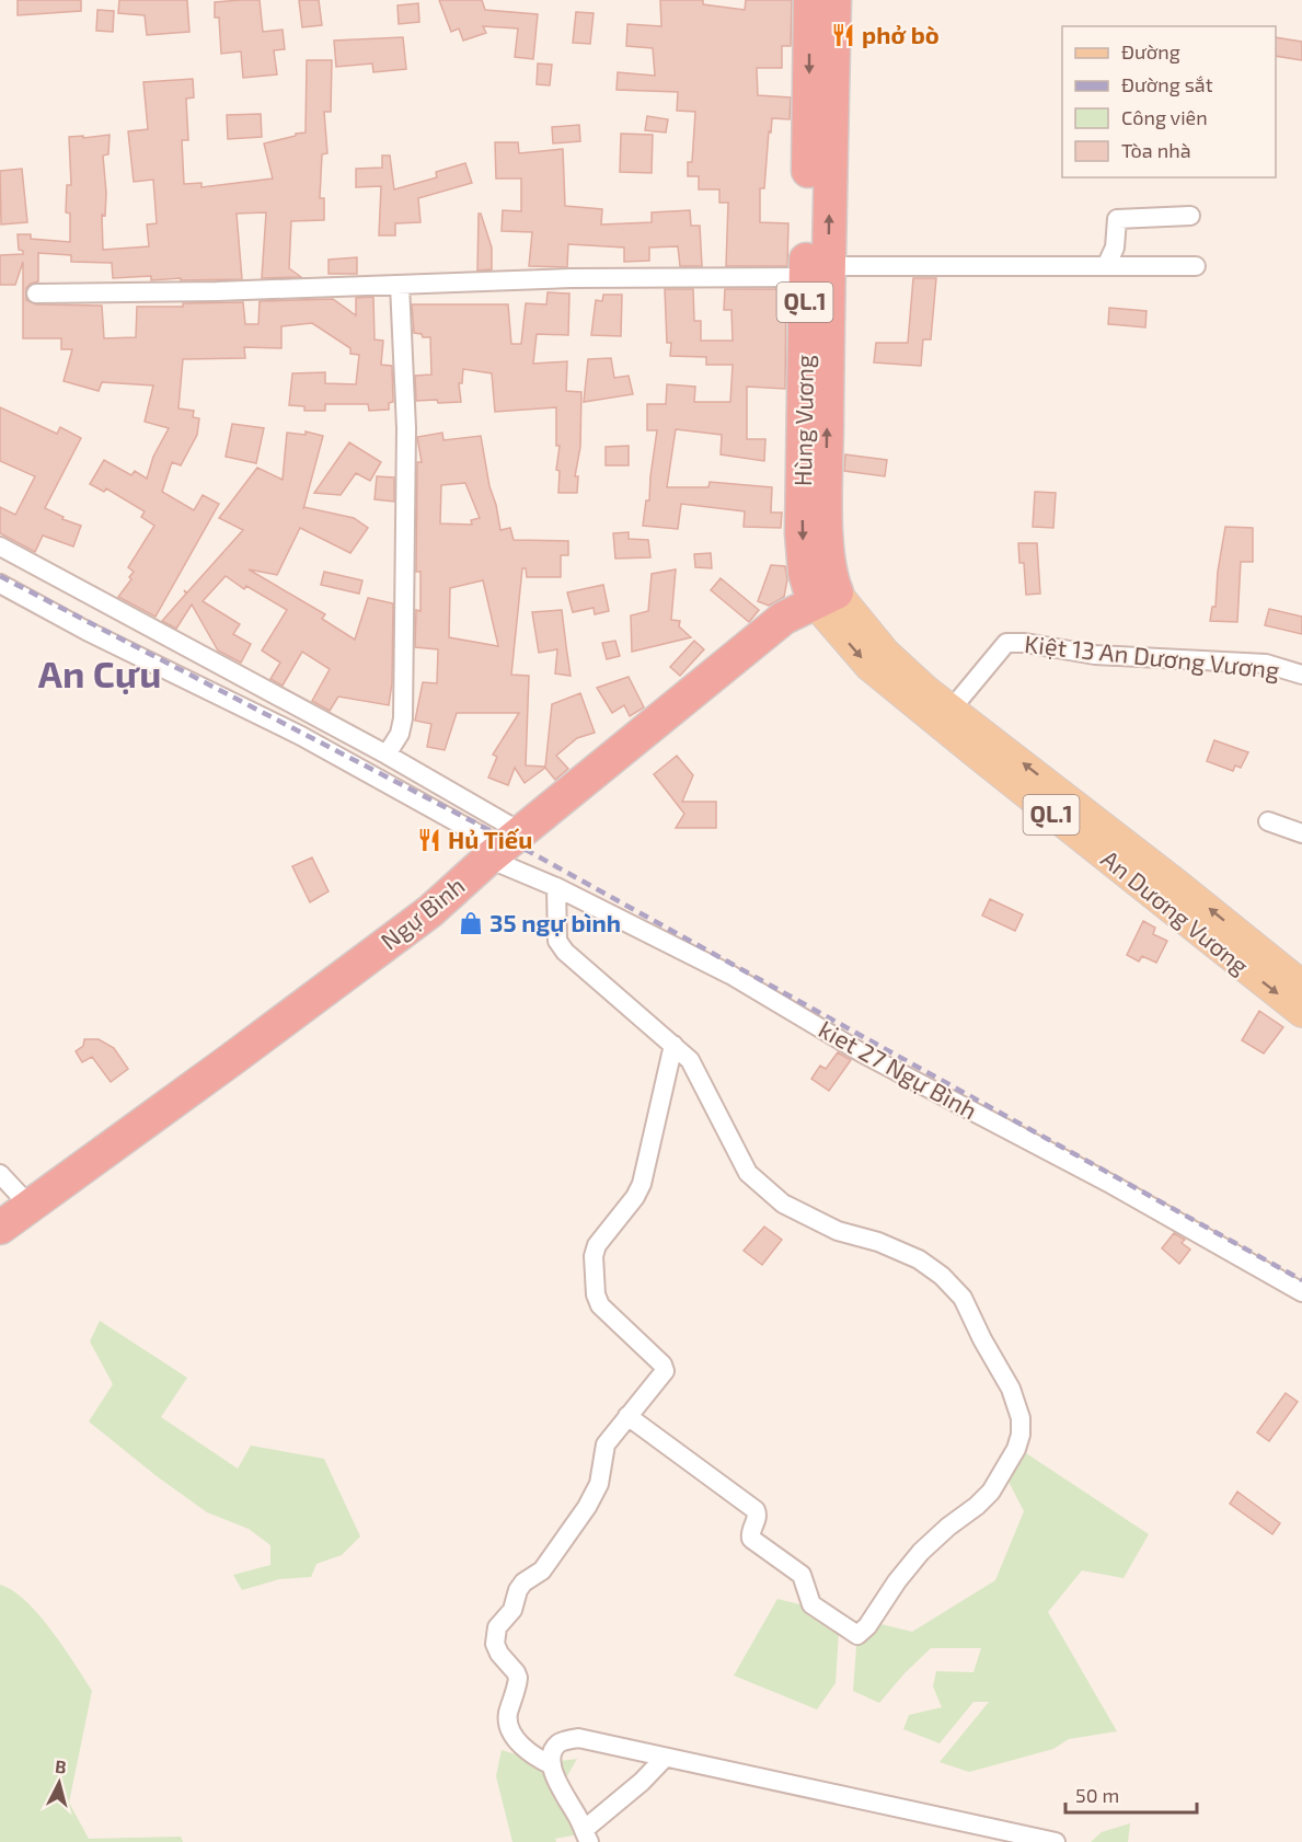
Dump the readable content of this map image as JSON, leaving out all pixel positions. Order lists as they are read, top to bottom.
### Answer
{
  "streets": {
    "highway": ["QL.1", "Hùng Vương", "Ngự Bình"],
    "main road": ["An Dương Vương"],
    "street": ["Kiệt 13 An Dương Vương", "kiet 27 Ngự Bình"]
  },
  "crossings": [
    ["Hùng Vương", "An Dương Vương"],
    ["Hùng Vương", "Ngự Bình"],
    ["Kiệt 13 An Dương Vương", "An Dương Vương"],
    ["An Dương Vương", "Ngự Bình"],
    ["Ngự Bình", "kiet 27 Ngự Bình"]
  ],
  "districts": ["An Cựu"],
  "places": {
    "restaurant": ["phở bò", "Hủ Tiếu"],
    "shop": ["35 ngự bình"]
  },
  "legend": [
    "Đường",
    "Đường sắt",
    "Công viên",
    "Tòa nhà"
  ],
  "scale_bar": "50 m",
  "north": "top"
}
